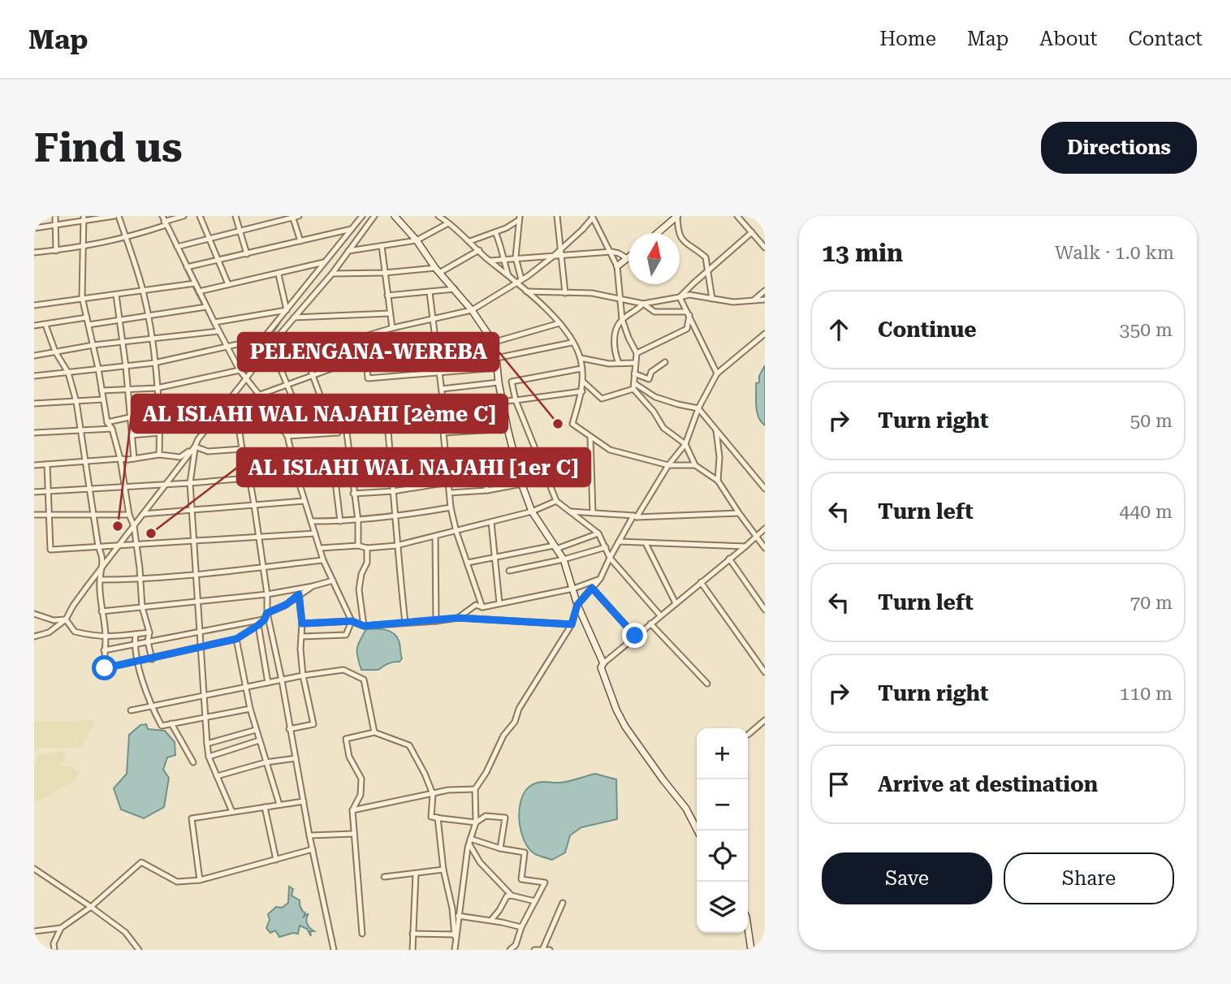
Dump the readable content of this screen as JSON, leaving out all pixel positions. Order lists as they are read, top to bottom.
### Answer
{
  "places": ["PELENGANA-WEREBA", "AL ISLAHI WAL NAJAHI [2ème C]", "AL ISLAHI WAL NAJAHI [1er C]"],
  "north": "top",
  "page": {
    "header": "Map",
    "nav": [
      "Home",
      "Map",
      "About",
      "Contact"
    ],
    "buttons": [
      "Directions",
      ["Save", "Share"]
    ],
    "title": "Find us",
    "heading": ["13 min", "Walk · 1.0 km"],
    "list": [
      ["Continue", "350 m"],
      ["Turn right", "50 m"],
      ["Turn left", "440 m"],
      ["Turn left", "70 m"],
      ["Turn right", "110 m"],
      "Arrive at destination"
    ],
    "map_buttons": ["+", "−"]
  }
}
